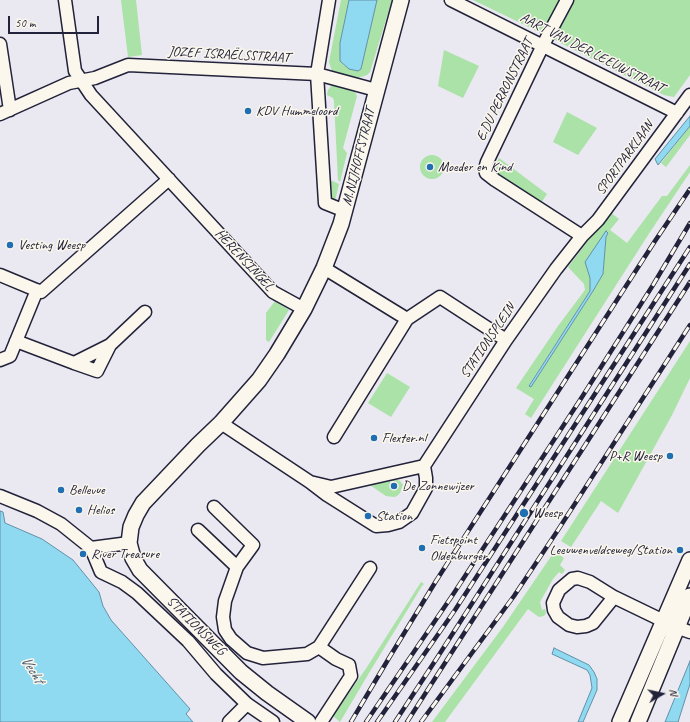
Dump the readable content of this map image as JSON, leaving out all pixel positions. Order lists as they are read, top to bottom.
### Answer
{
  "streets": {
    "main road": ["M.NIJHOFFSTRAAT", "STATIONSWEG"],
    "street": [
      "AART VAN DER LEEUWSTRAAT",
      "JOZEF ISRAËLSSTRAAT",
      "E.DU PERRONSTRAAT",
      "SPORTPARKLAAN",
      "HERENSINGEL",
      "STATIONSPLEIN"
    ]
  },
  "crossings": [
    ["AART VAN DER LEEUWSTRAAT", "E.DU PERRONSTRAAT"],
    ["AART VAN DER LEEUWSTRAAT", "SPORTPARKLAAN"],
    ["JOZEF ISRAËLSSTRAAT", "M.NIJHOFFSTRAAT"],
    ["JOZEF ISRAËLSSTRAAT", "HERENSINGEL"],
    ["E.DU PERRONSTRAAT", "SPORTPARKLAAN"],
    ["E.DU PERRONSTRAAT", "STATIONSPLEIN"],
    ["M.NIJHOFFSTRAAT", "HERENSINGEL"],
    ["SPORTPARKLAAN", "STATIONSPLEIN"]
  ],
  "water": ["Vecht"],
  "places": [
    "KDV Hummeloord",
    "Moeder en Kind",
    "Vesting Weesp",
    "Flexter.nl",
    "P+R Weesp",
    "De Zonnewijzer",
    "Bellevue",
    "Helios",
    "Weesp",
    "Station",
    "Fietspoint Oldenburger",
    "Leeuwenveldseweg/Station",
    "River Treasure"
  ],
  "scale_bar": "50 m",
  "north": "right"
}
